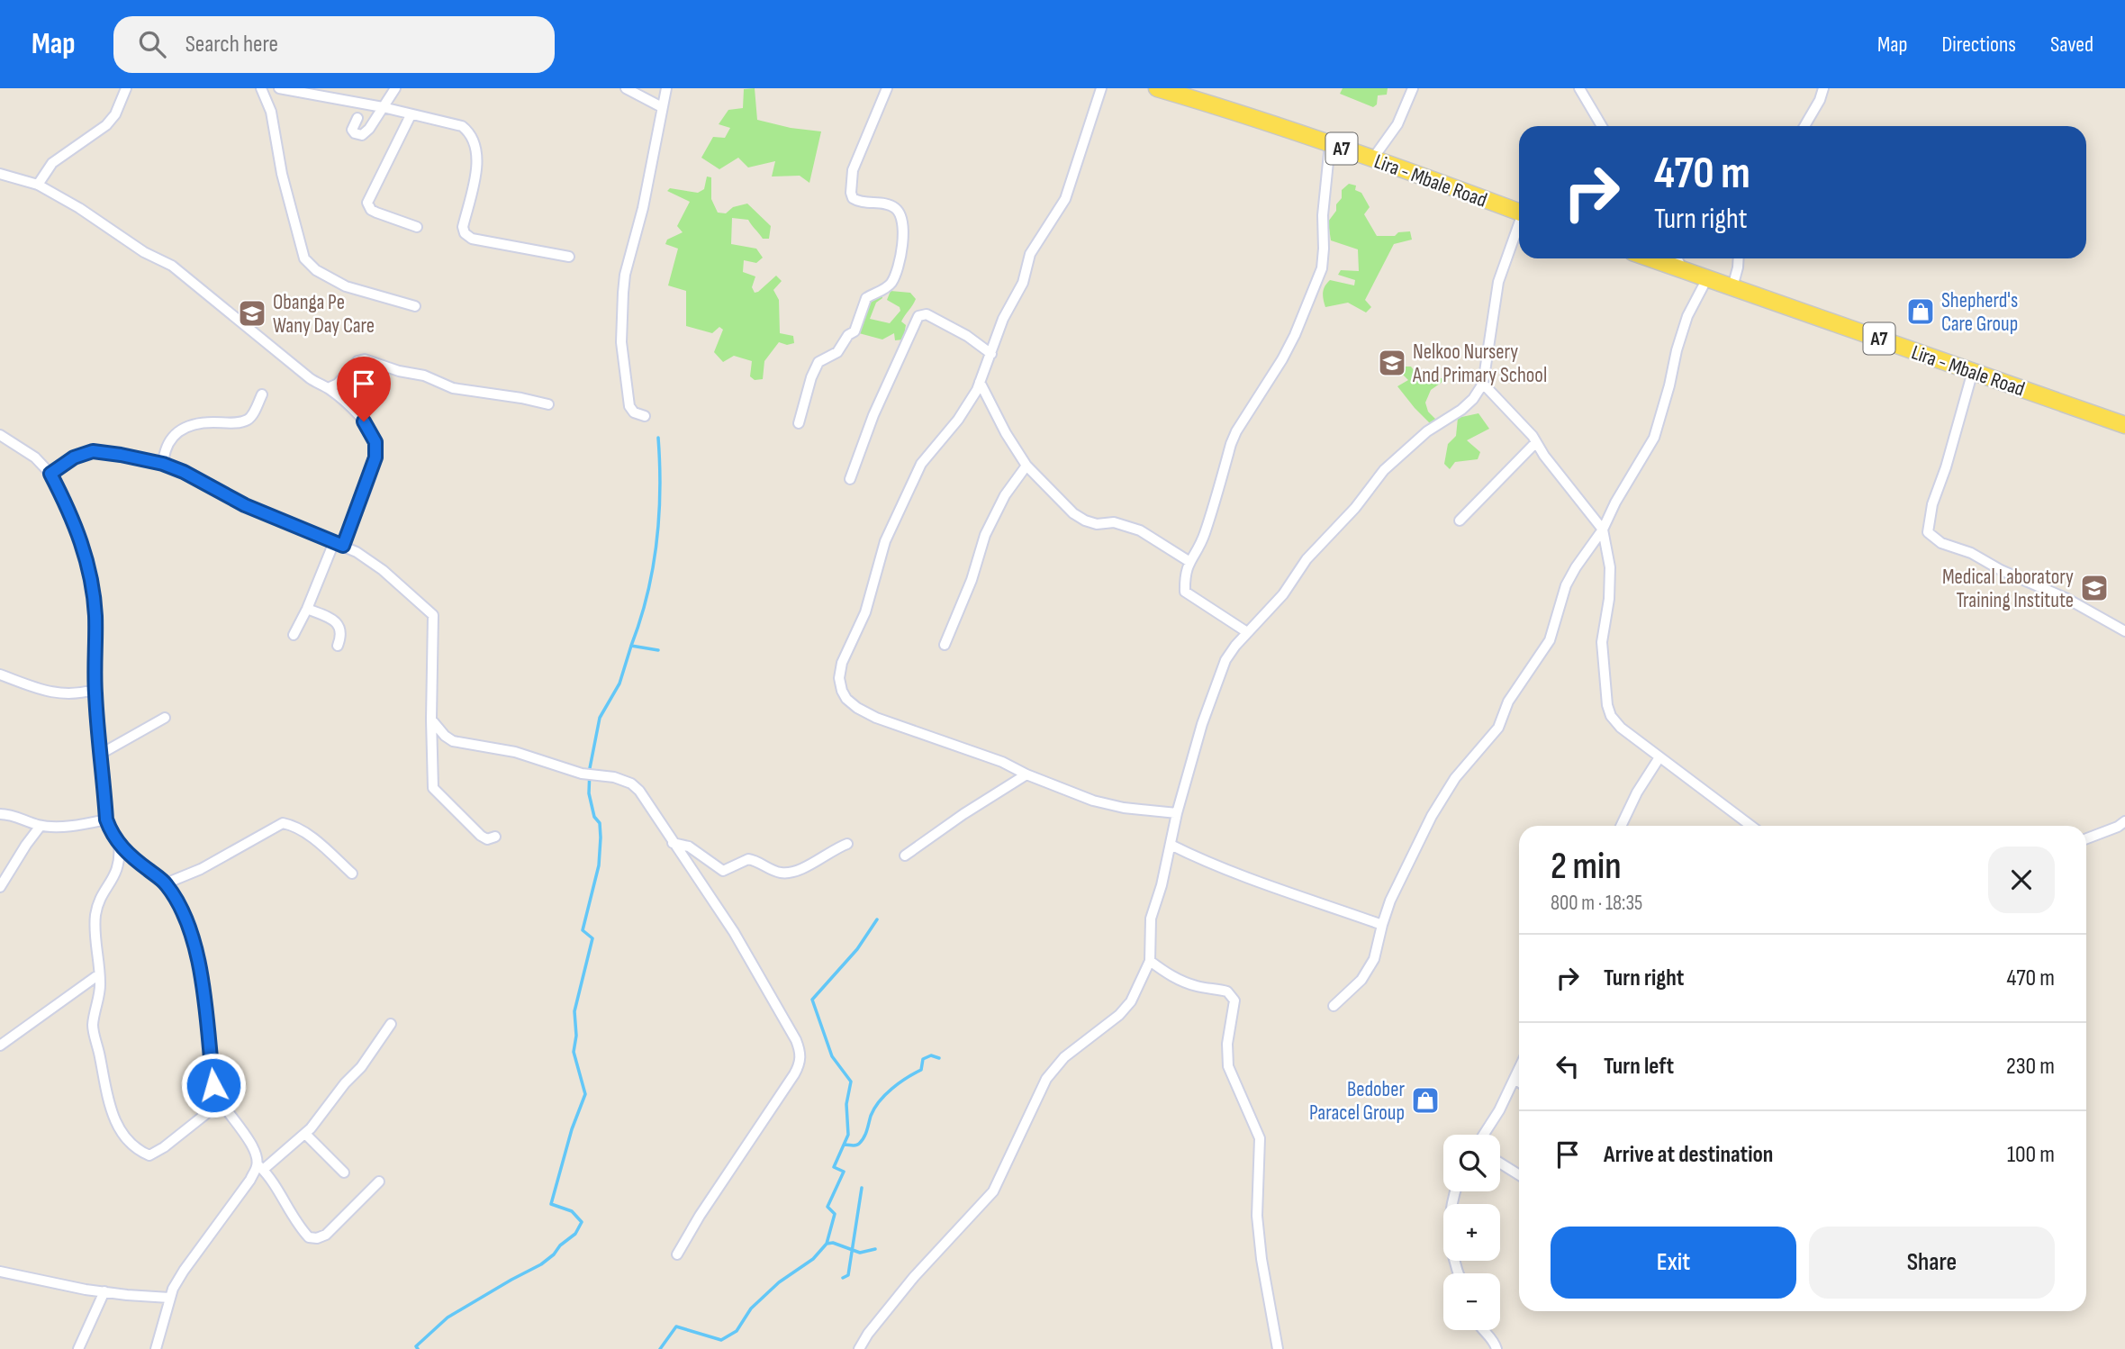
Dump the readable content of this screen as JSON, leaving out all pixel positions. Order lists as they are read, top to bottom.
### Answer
{
  "streets": {
    "main road": ["A7", "Lira - Mbale Road"]
  },
  "places": {
    "shop": ["Shepherd's Care Group", "Bedober Paracel Group"],
    "school or university": ["Obanga Pe Wany Day Care", "Nelkoo Nursery And Primary School", "Medical Laboratory Training Institute"]
  },
  "page": {
    "header": "Map",
    "search": "Search here",
    "nav": ["Map", "Directions", "Saved"],
    "turn": ["470 m", "Turn right"],
    "heading": ["2 min", "800 m · 18:35"],
    "list": [
      {
        "name": "Turn right",
        "value": "470 m"
      },
      {
        "name": "Turn left",
        "value": "230 m"
      },
      {
        "name": "Arrive at destination",
        "value": "100 m"
      }
    ],
    "map_buttons": ["+", "−"],
    "buttons": ["Exit", "Share"]
  }
}
